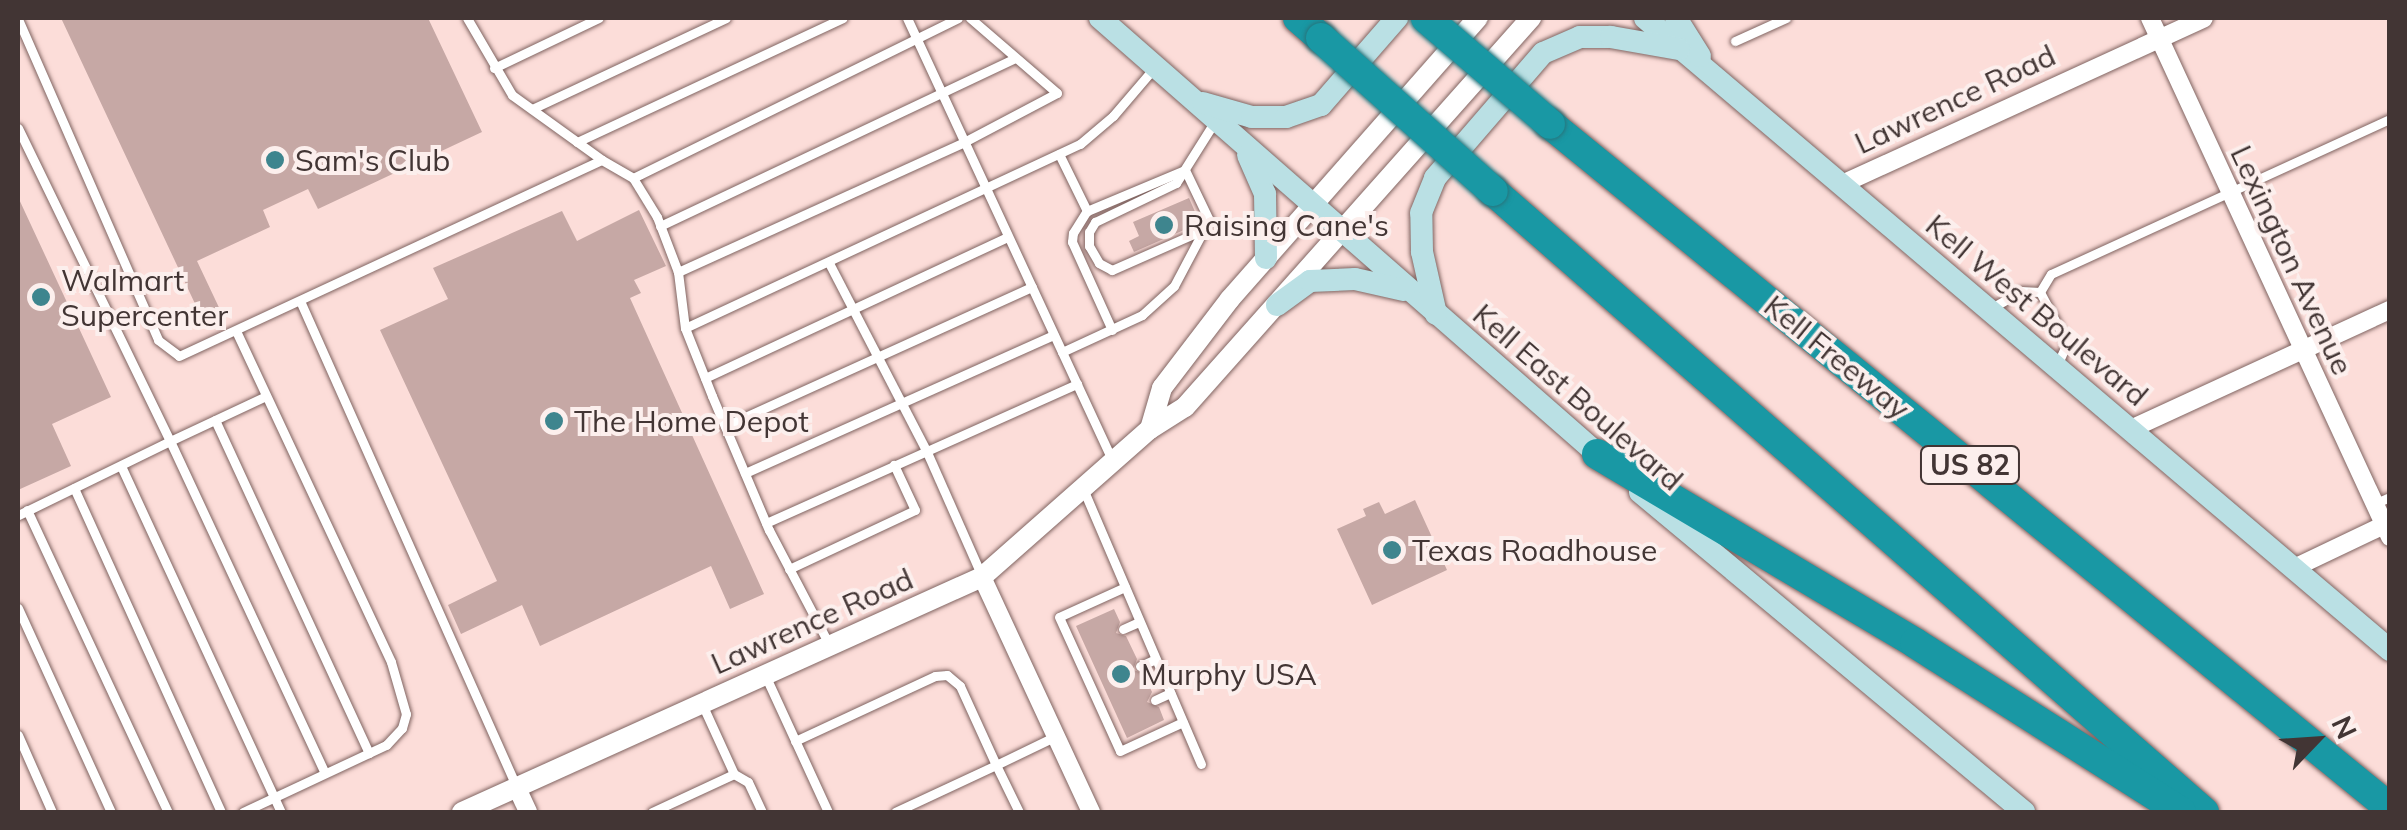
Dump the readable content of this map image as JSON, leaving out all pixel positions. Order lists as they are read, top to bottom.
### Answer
{
  "streets": {
    "highway": ["Kell Freeway", "US 82"],
    "main road": ["Kell West Boulevard", "Kell East Boulevard"],
    "street": ["Lawrence Road", "Lexington Avenue"]
  },
  "crossings": [
    ["Lawrence Road", "Lexington Avenue"],
    ["Lawrence Road", "Kell West Boulevard"],
    ["Lawrence Road", "Kell East Boulevard"],
    ["Lexington Avenue", "Kell West Boulevard"]
  ],
  "places": [
    "Sam's Club",
    "Raising Cane's",
    "Walmart Supercenter",
    "The Home Depot",
    "Texas Roadhouse",
    "Murphy USA"
  ],
  "north": "top right"
}
